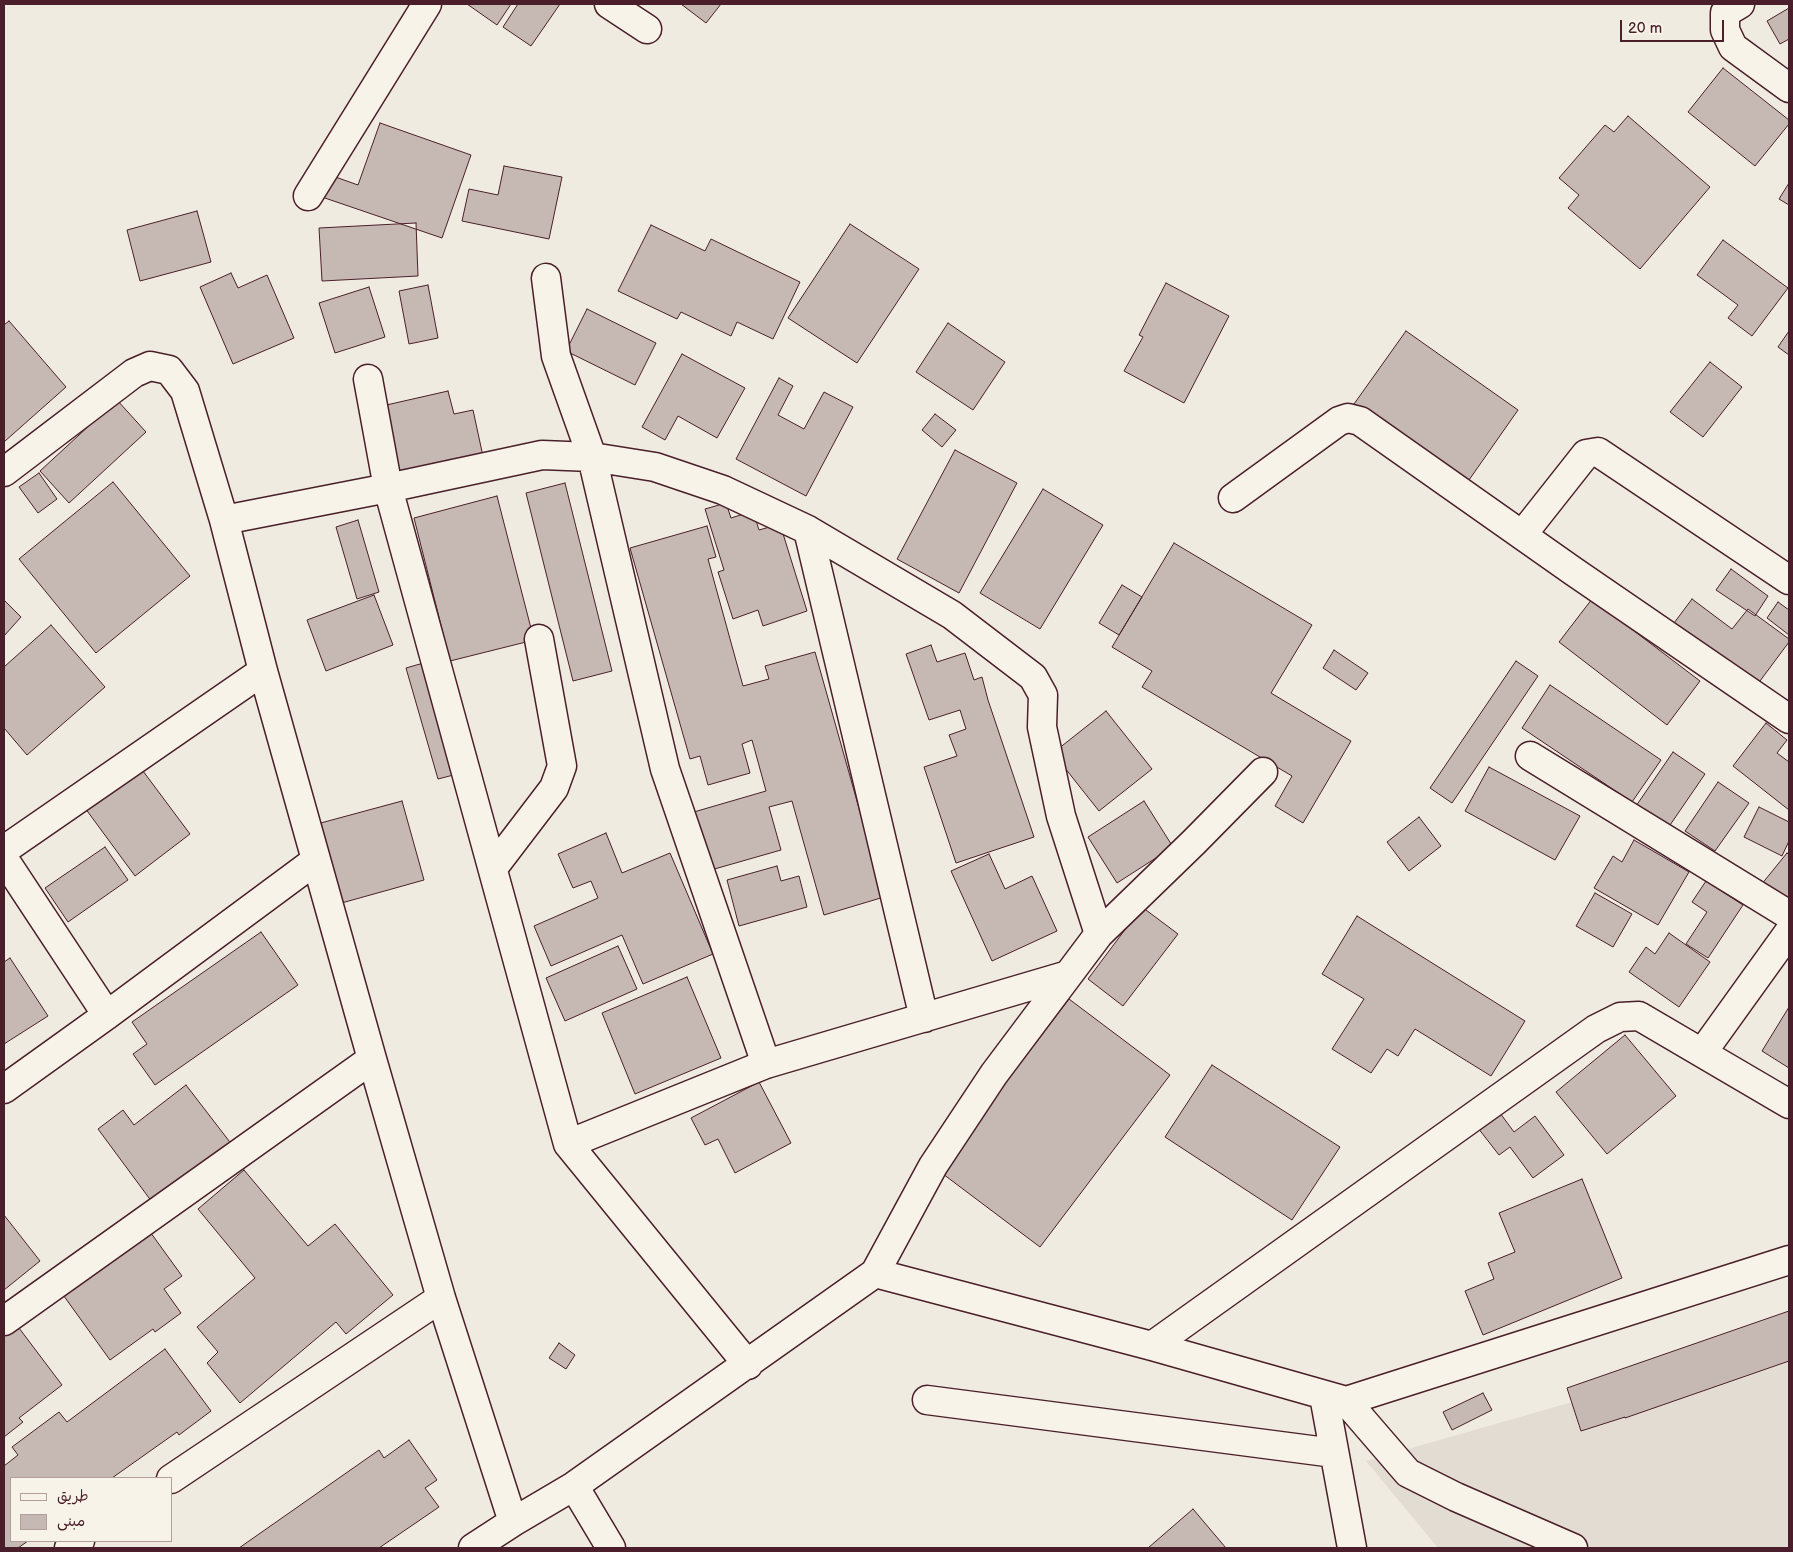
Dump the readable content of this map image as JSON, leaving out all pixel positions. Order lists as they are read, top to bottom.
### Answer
{
  "legend": ["طريق", "مبنى"],
  "scale_bar": "20 m"
}
